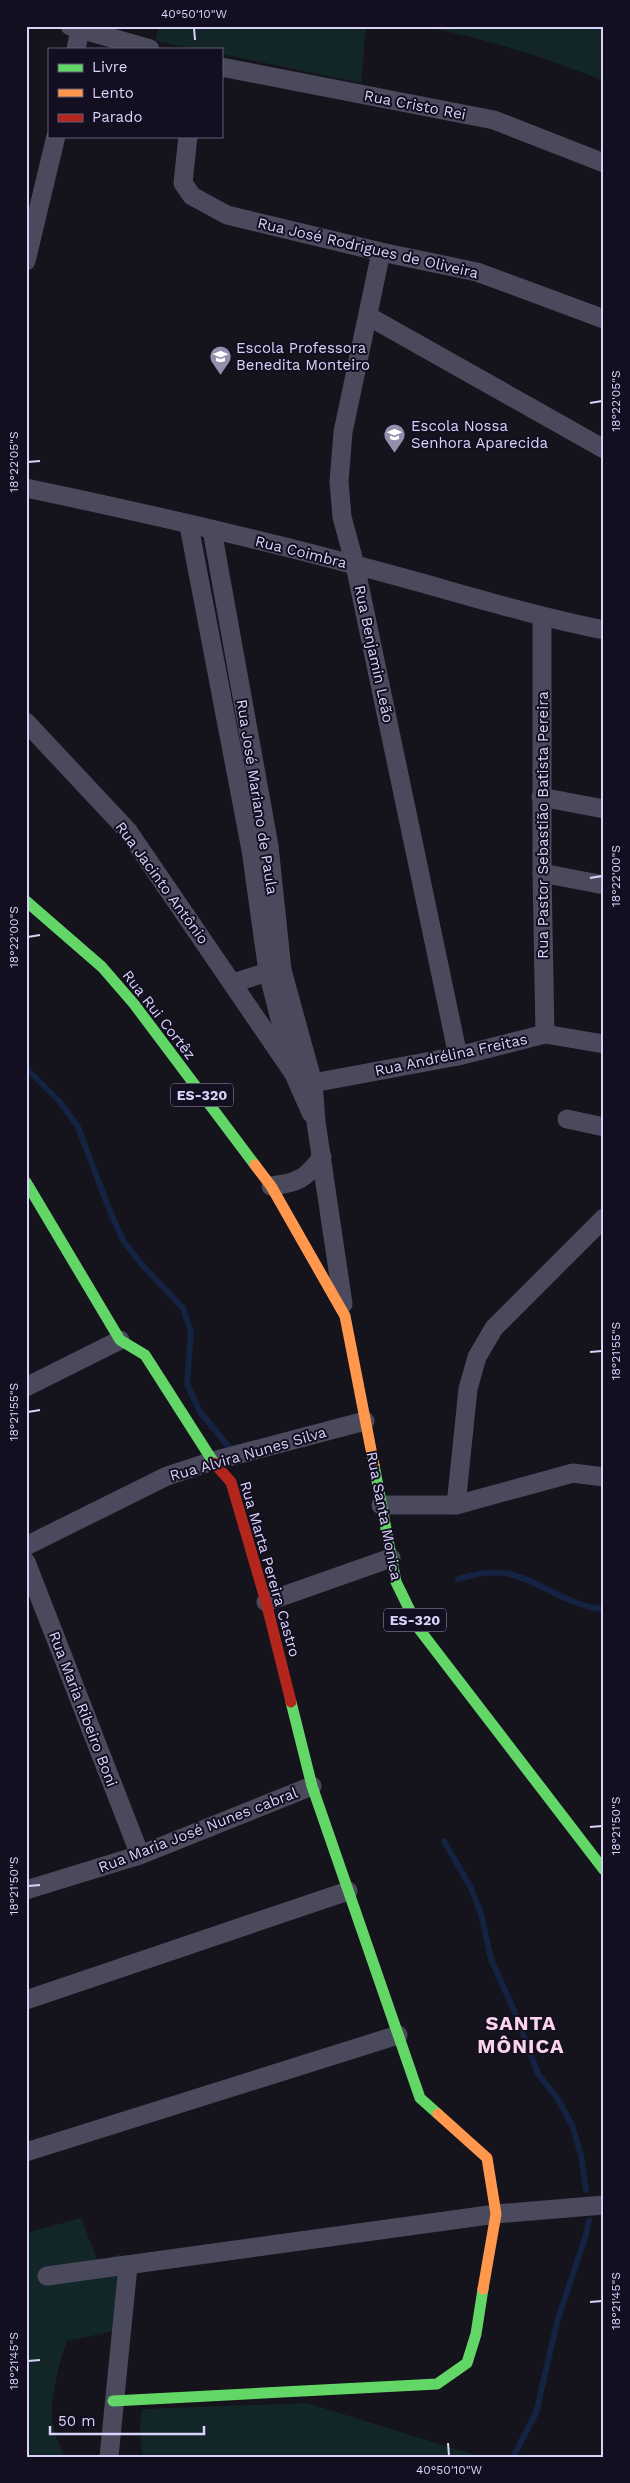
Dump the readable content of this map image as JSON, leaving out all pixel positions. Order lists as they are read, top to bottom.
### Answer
{
  "streets": {
    "street": [
      "Rua Cristo Rei",
      "Rua José Rodrigues de Oliveira",
      "Rua Coimbra",
      "Rua Benjamin Leão",
      "Rua José Mariano de Paula",
      "Rua Pastor Sebastião Batista Pereira",
      "Rua Jacinto Antônio",
      "Rua Rui Cortêz",
      "Rua Andrélina Freitas",
      "ES-320",
      "Rua Alvira Nunes Silva",
      "Rua Santa Monica",
      "Rua Marta Pereira Castro",
      "Rua Maria Ribeiro Boni",
      "Rua Maria José Nunes cabral"
    ]
  },
  "crossings": [
    ["Rua José Rodrigues de Oliveira", "Rua Benjamin Leão"],
    ["Rua Coimbra", "Rua Benjamin Leão"],
    ["Rua Coimbra", "Rua José Mariano de Paula"],
    ["Rua Coimbra", "Rua Pastor Sebastião Batista Pereira"],
    ["Rua Benjamin Leão", "Rua Andrélina Freitas"],
    ["Rua José Mariano de Paula", "Rua Jacinto Antônio"],
    ["Rua José Mariano de Paula", "Rua Andrélina Freitas"],
    ["Rua Pastor Sebastião Batista Pereira", "Rua Andrélina Freitas"],
    ["Rua Jacinto Antônio", "Rua Andrélina Freitas"],
    ["Rua Jacinto Antônio", "Rua Santa Monica"],
    ["Rua Rui Cortêz", "Rua Santa Monica"],
    ["Rua Alvira Nunes Silva", "Rua Santa Monica"],
    ["Rua Alvira Nunes Silva", "Rua Marta Pereira Castro"],
    ["Rua Marta Pereira Castro", "Rua Maria José Nunes cabral"],
    ["Rua Maria Ribeiro Boni", "Rua Maria José Nunes cabral"]
  ],
  "districts": ["SANTA MÔNICA"],
  "places": {
    "school or university": ["Escola Professora Benedita Monteiro", "Escola Nossa Senhora Aparecida"]
  },
  "legend": ["Livre", "Lento", "Parado"],
  "scale_bar": "50 m",
  "coordinates": [
    "40°50'10\"W",
    "18°22'05\"S",
    "18°22'00\"S",
    "18°21'55\"S",
    "18°21'50\"S",
    "18°21'45\"S"
  ]
}
